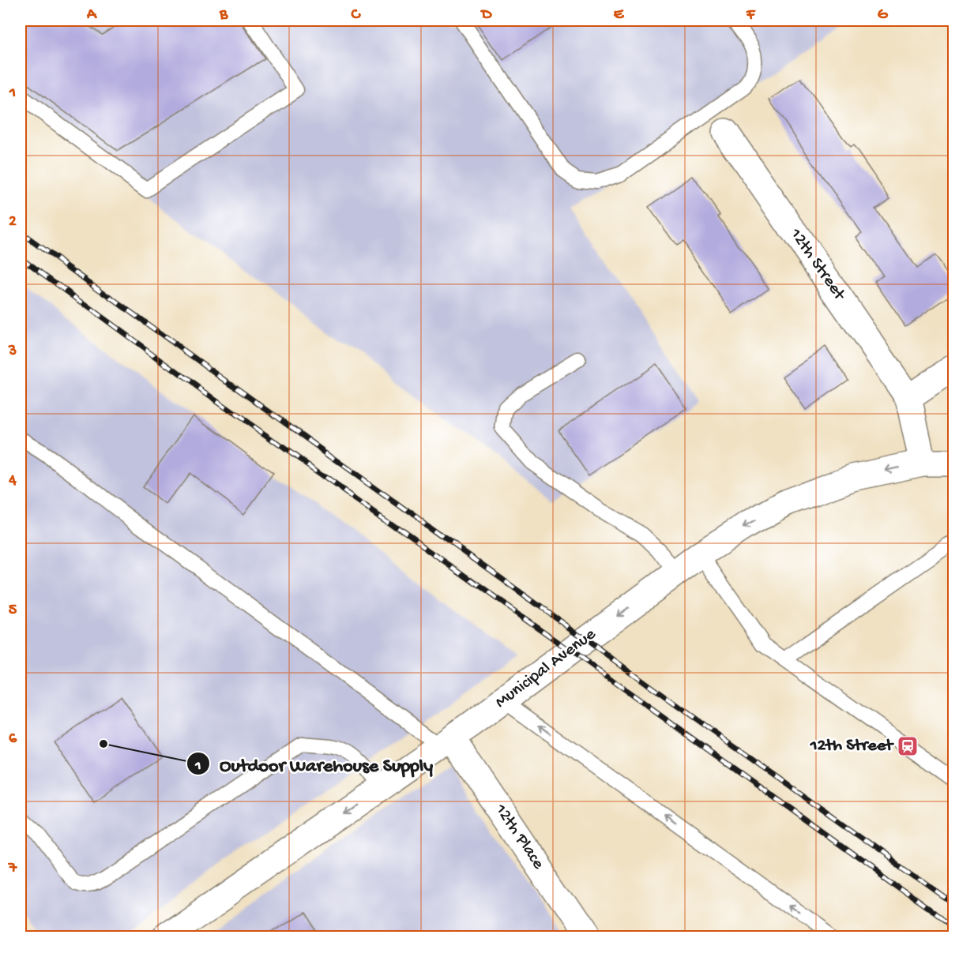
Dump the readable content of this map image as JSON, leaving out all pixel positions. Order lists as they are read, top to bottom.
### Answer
{
  "streets": {
    "main road": ["12th Street", "Municipal Avenue", "12th Place"]
  },
  "crossings": [
    ["Municipal Avenue", "12th Place"]
  ],
  "one_way": ["Municipal Avenue"],
  "places": {
    "other": ["Outdoor Warehouse Supply"],
    "station": ["12th Street"]
  },
  "grid": {
    "columns": [
      "A",
      "B",
      "C",
      "D",
      "E",
      "F",
      "G"
    ],
    "rows": [
      "1",
      "2",
      "3",
      "4",
      "5",
      "6",
      "7"
    ]
  }
}
